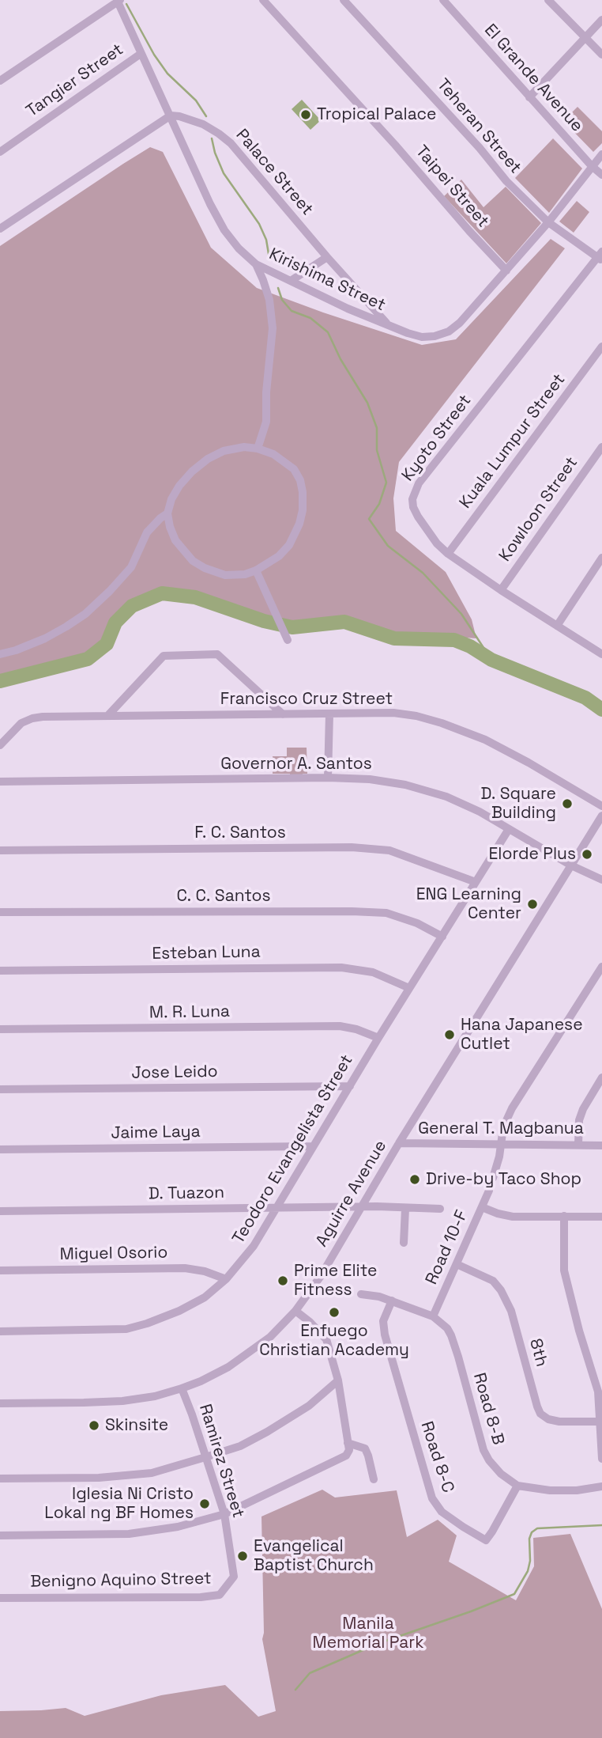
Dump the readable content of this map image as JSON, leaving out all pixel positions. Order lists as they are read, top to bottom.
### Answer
{
  "streets": {
    "street": [
      "El Grande Avenue",
      "Tangier Street",
      "Teheran Street",
      "Palace Street",
      "Taipei Street",
      "Kirishima Street",
      "Kyoto Street",
      "Kuala Lumpur Street",
      "Kowloon Street",
      "Francisco Cruz Street",
      "Governor A. Santos",
      "F. C. Santos",
      "C. C. Santos",
      "Esteban Luna",
      "M. R. Luna",
      "Jose Leido",
      "General T. Magbanua",
      "Jaime Laya",
      "Teodoro Evangelista Street",
      "D. Tuazon",
      "Aguirre Avenue",
      "Road 10-F",
      "Miguel Osorio",
      "8th",
      "Road 8-B",
      "Road 8-C",
      "Ramirez Street",
      "Benigno Aquino Street"
    ]
  },
  "crossings": [
    ["El Grande Avenue", "Kirishima Street"],
    ["Tangier Street", "Kirishima Street"],
    ["Teheran Street", "Kirishima Street"],
    ["Teheran Street", "Kyoto Street"],
    ["Palace Street", "Kirishima Street"],
    ["Taipei Street", "Kirishima Street"],
    ["Kyoto Street", "Kuala Lumpur Street"],
    ["Kyoto Street", "Kowloon Street"],
    ["Governor A. Santos", "Teodoro Evangelista Street"],
    ["Governor A. Santos", "Aguirre Avenue"],
    ["F. C. Santos", "Teodoro Evangelista Street"],
    ["C. C. Santos", "Teodoro Evangelista Street"],
    ["Esteban Luna", "Teodoro Evangelista Street"],
    ["M. R. Luna", "Teodoro Evangelista Street"],
    ["Jose Leido", "Teodoro Evangelista Street"],
    ["General T. Magbanua", "Aguirre Avenue"],
    ["Jaime Laya", "Teodoro Evangelista Street"],
    ["Teodoro Evangelista Street", "D. Tuazon"],
    ["Teodoro Evangelista Street", "Miguel Osorio"],
    ["D. Tuazon", "Aguirre Avenue"],
    ["Aguirre Avenue", "Ramirez Street"],
    ["Road 10-F", "8th"],
    ["Road 10-F", "Road 8-B"],
    ["Road 8-B", "Road 8-C"],
    ["Ramirez Street", "Benigno Aquino Street"]
  ],
  "parks": ["Manila Memorial Park"],
  "places": [
    "Tropical Palace",
    "D. Square Building",
    "Elorde Plus",
    "ENG Learning Center",
    "Hana Japanese Cutlet",
    "Drive-by Taco Shop",
    "Prime Elite Fitness",
    "Enfuego Christian Academy",
    "Skinsite",
    "Iglesia Ni Cristo Lokal ng BF Homes",
    "Evangelical Baptist Church"
  ]
}
